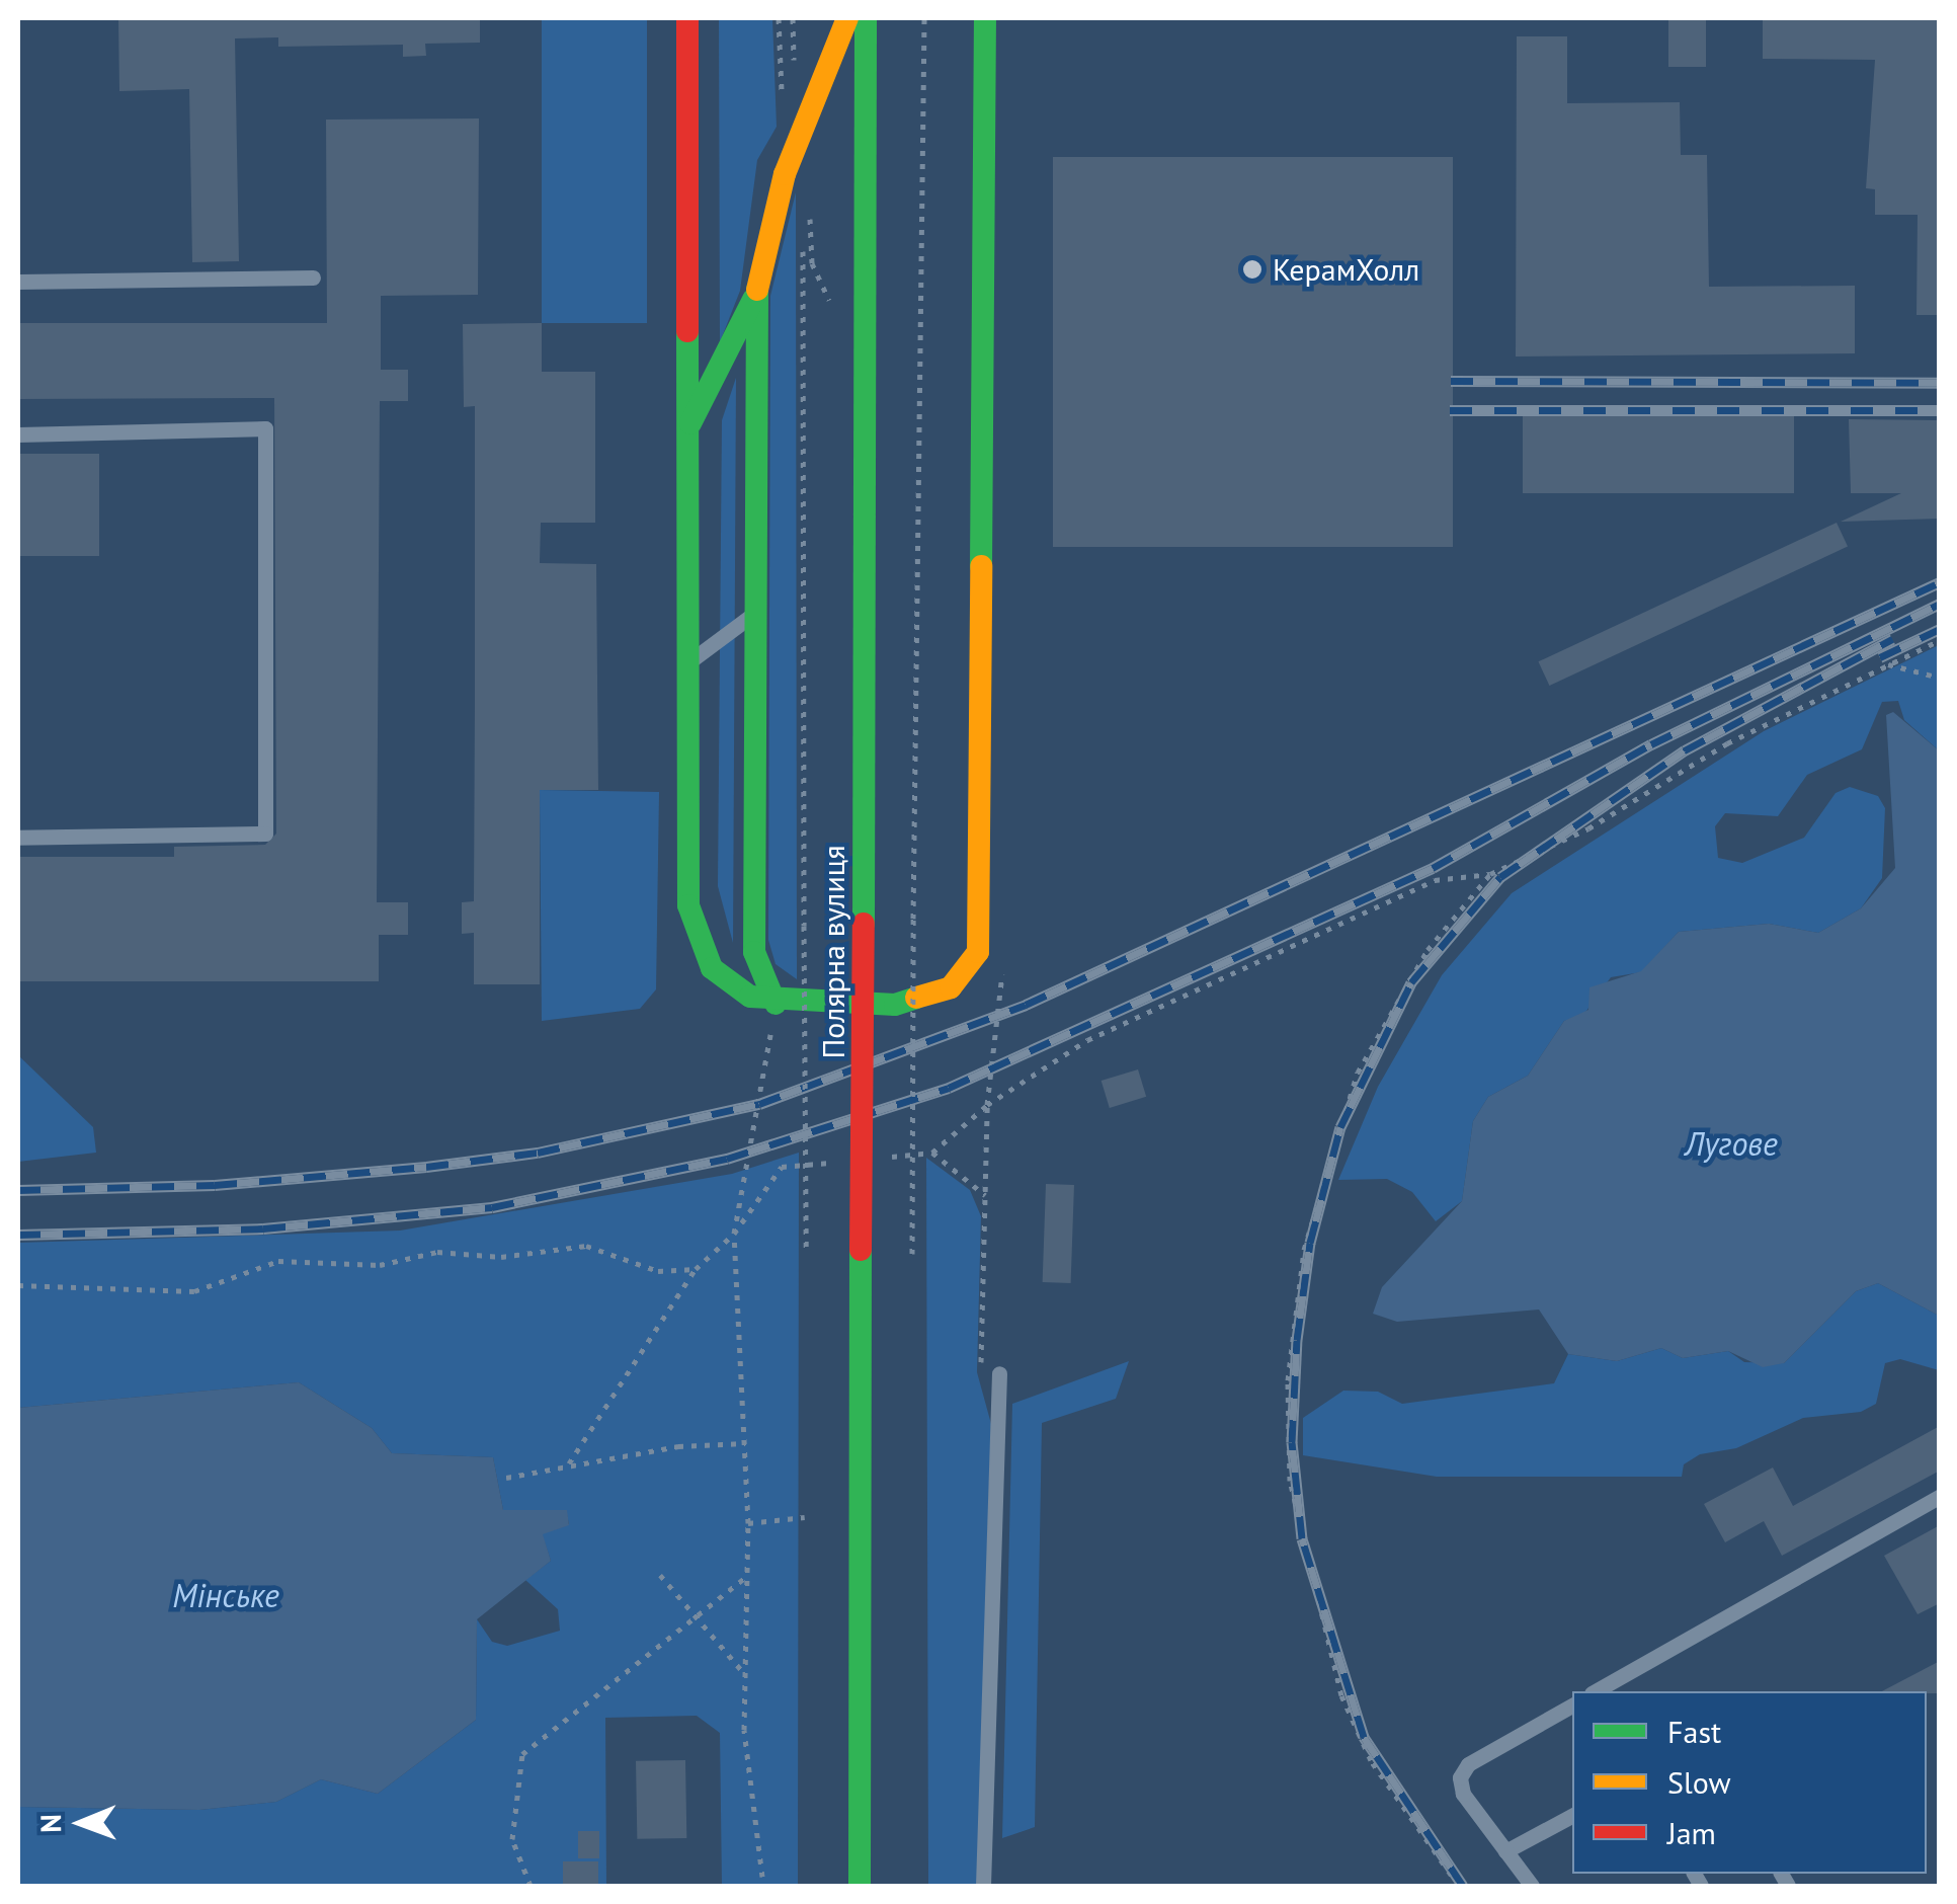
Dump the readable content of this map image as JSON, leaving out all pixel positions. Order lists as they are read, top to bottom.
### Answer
{
  "streets": {
    "street": ["Полярна вулиця"]
  },
  "water": ["Лугове", "Мінське"],
  "places": ["КерамХолл"],
  "legend": ["Fast", "Slow", "Jam"],
  "north": "left"
}
